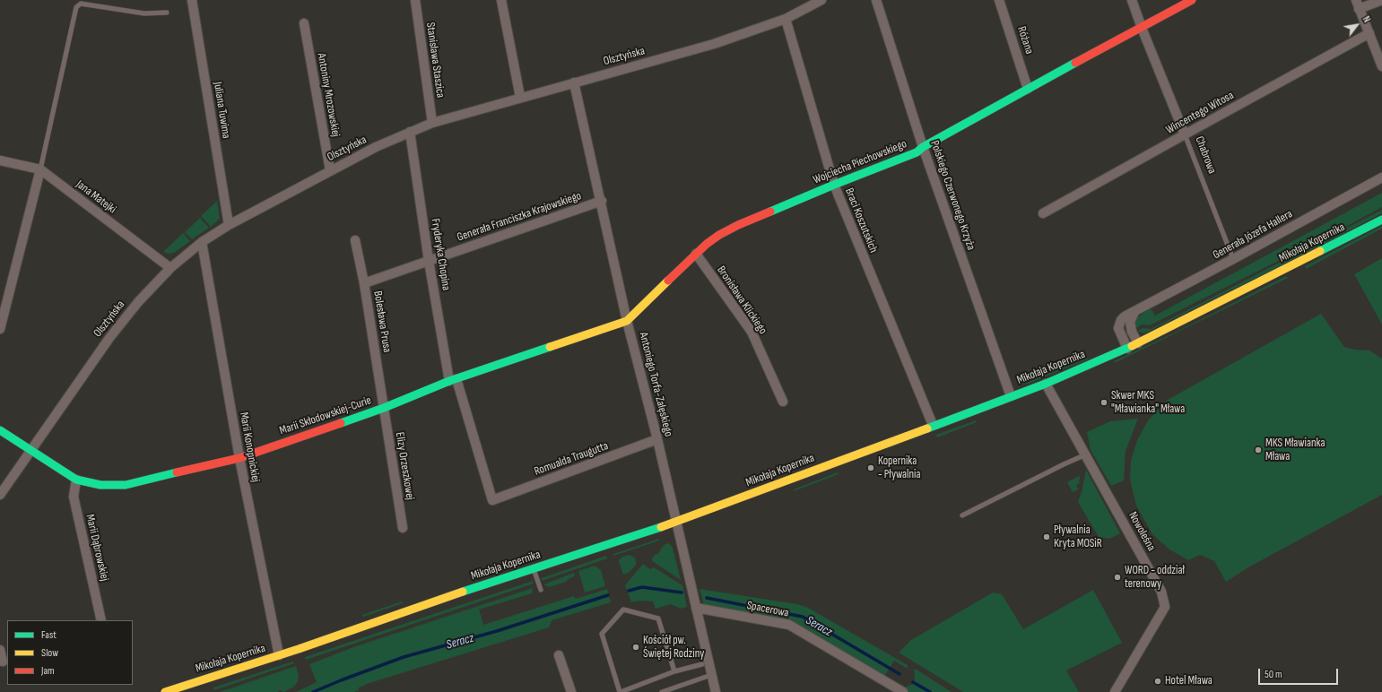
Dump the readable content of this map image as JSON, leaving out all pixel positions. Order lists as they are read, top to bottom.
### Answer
{
  "streets": {
    "street": [
      "Różana",
      "Olsztyńska",
      "Stanisława Staszica",
      "Antoniny Mrozowskiej",
      "Juliana Tuwima",
      "Wincentego Witosa",
      "Chabrowa",
      "Wojciecha Piechowskiego",
      "Polskiego Czerwonego Krzyża",
      "Jana Matejki",
      "Generała Franciszka Krajowskiego",
      "Braci Koszutskich",
      "Generała Józefa Hallera",
      "Mikołaja Kopernika",
      "Fryderyka Chopina",
      "Bronisława Klickiego",
      "Bolesława Prusa",
      "Antoniego Torfa-Załęskiego",
      "Marii Skłodowskiej-Curie",
      "Marii Konopnickiej",
      "Romualda Traugutta",
      "Elizy Orzeszkowej",
      "Nowoleśna",
      "Marii Dąbrowskiej",
      "Spacerowa"
    ]
  },
  "crossings": [
    ["Różana", "Wojciecha Piechowskiego"],
    ["Olsztyńska", "Stanisława Staszica"],
    ["Olsztyńska", "Antoniny Mrozowskiej"],
    ["Olsztyńska", "Juliana Tuwima"],
    ["Olsztyńska", "Jana Matejki"],
    ["Olsztyńska", "Braci Koszutskich"],
    ["Olsztyńska", "Fryderyka Chopina"],
    ["Olsztyńska", "Antoniego Torfa-Załęskiego"],
    ["Olsztyńska", "Marii Skłodowskiej-Curie"],
    ["Olsztyńska", "Marii Konopnickiej"],
    ["Wincentego Witosa", "Chabrowa"],
    ["Chabrowa", "Wojciecha Piechowskiego"],
    ["Chabrowa", "Generała Józefa Hallera"],
    ["Wojciecha Piechowskiego", "Polskiego Czerwonego Krzyża"],
    ["Wojciecha Piechowskiego", "Braci Koszutskich"],
    ["Wojciecha Piechowskiego", "Bronisława Klickiego"],
    ["Wojciecha Piechowskiego", "Antoniego Torfa-Załęskiego"],
    ["Wojciecha Piechowskiego", "Marii Skłodowskiej-Curie"],
    ["Polskiego Czerwonego Krzyża", "Mikołaja Kopernika"],
    ["Generała Franciszka Krajowskiego", "Fryderyka Chopina"],
    ["Generała Franciszka Krajowskiego", "Bolesława Prusa"],
    ["Generała Franciszka Krajowskiego", "Antoniego Torfa-Załęskiego"],
    ["Braci Koszutskich", "Mikołaja Kopernika"],
    ["Generała Józefa Hallera", "Mikołaja Kopernika"],
    ["Mikołaja Kopernika", "Antoniego Torfa-Załęskiego"],
    ["Mikołaja Kopernika", "Marii Konopnickiej"],
    ["Mikołaja Kopernika", "Nowoleśna"],
    ["Fryderyka Chopina", "Marii Skłodowskiej-Curie"],
    ["Fryderyka Chopina", "Romualda Traugutta"],
    ["Bolesława Prusa", "Marii Skłodowskiej-Curie"],
    ["Bolesława Prusa", "Elizy Orzeszkowej"],
    ["Antoniego Torfa-Załęskiego", "Marii Skłodowskiej-Curie"],
    ["Antoniego Torfa-Załęskiego", "Romualda Traugutta"],
    ["Antoniego Torfa-Załęskiego", "Spacerowa"],
    ["Marii Skłodowskiej-Curie", "Marii Konopnickiej"],
    ["Marii Skłodowskiej-Curie", "Elizy Orzeszkowej"],
    ["Marii Skłodowskiej-Curie", "Marii Dąbrowskiej"]
  ],
  "water": ["Seracz"],
  "places": [
    "Skwer MKS \"Mławianka\" Mława",
    "MKS Mławianka Mława",
    "Kopernika - Pływalnia",
    "Pływalnia Kryta MOSiR",
    "WORD - oddział terenowy",
    "Kościół pw. Świętej Rodziny",
    "Hotel Mława"
  ],
  "legend": ["Fast", "Slow", "Jam"],
  "scale_bar": "50 m",
  "north": "top right"
}
